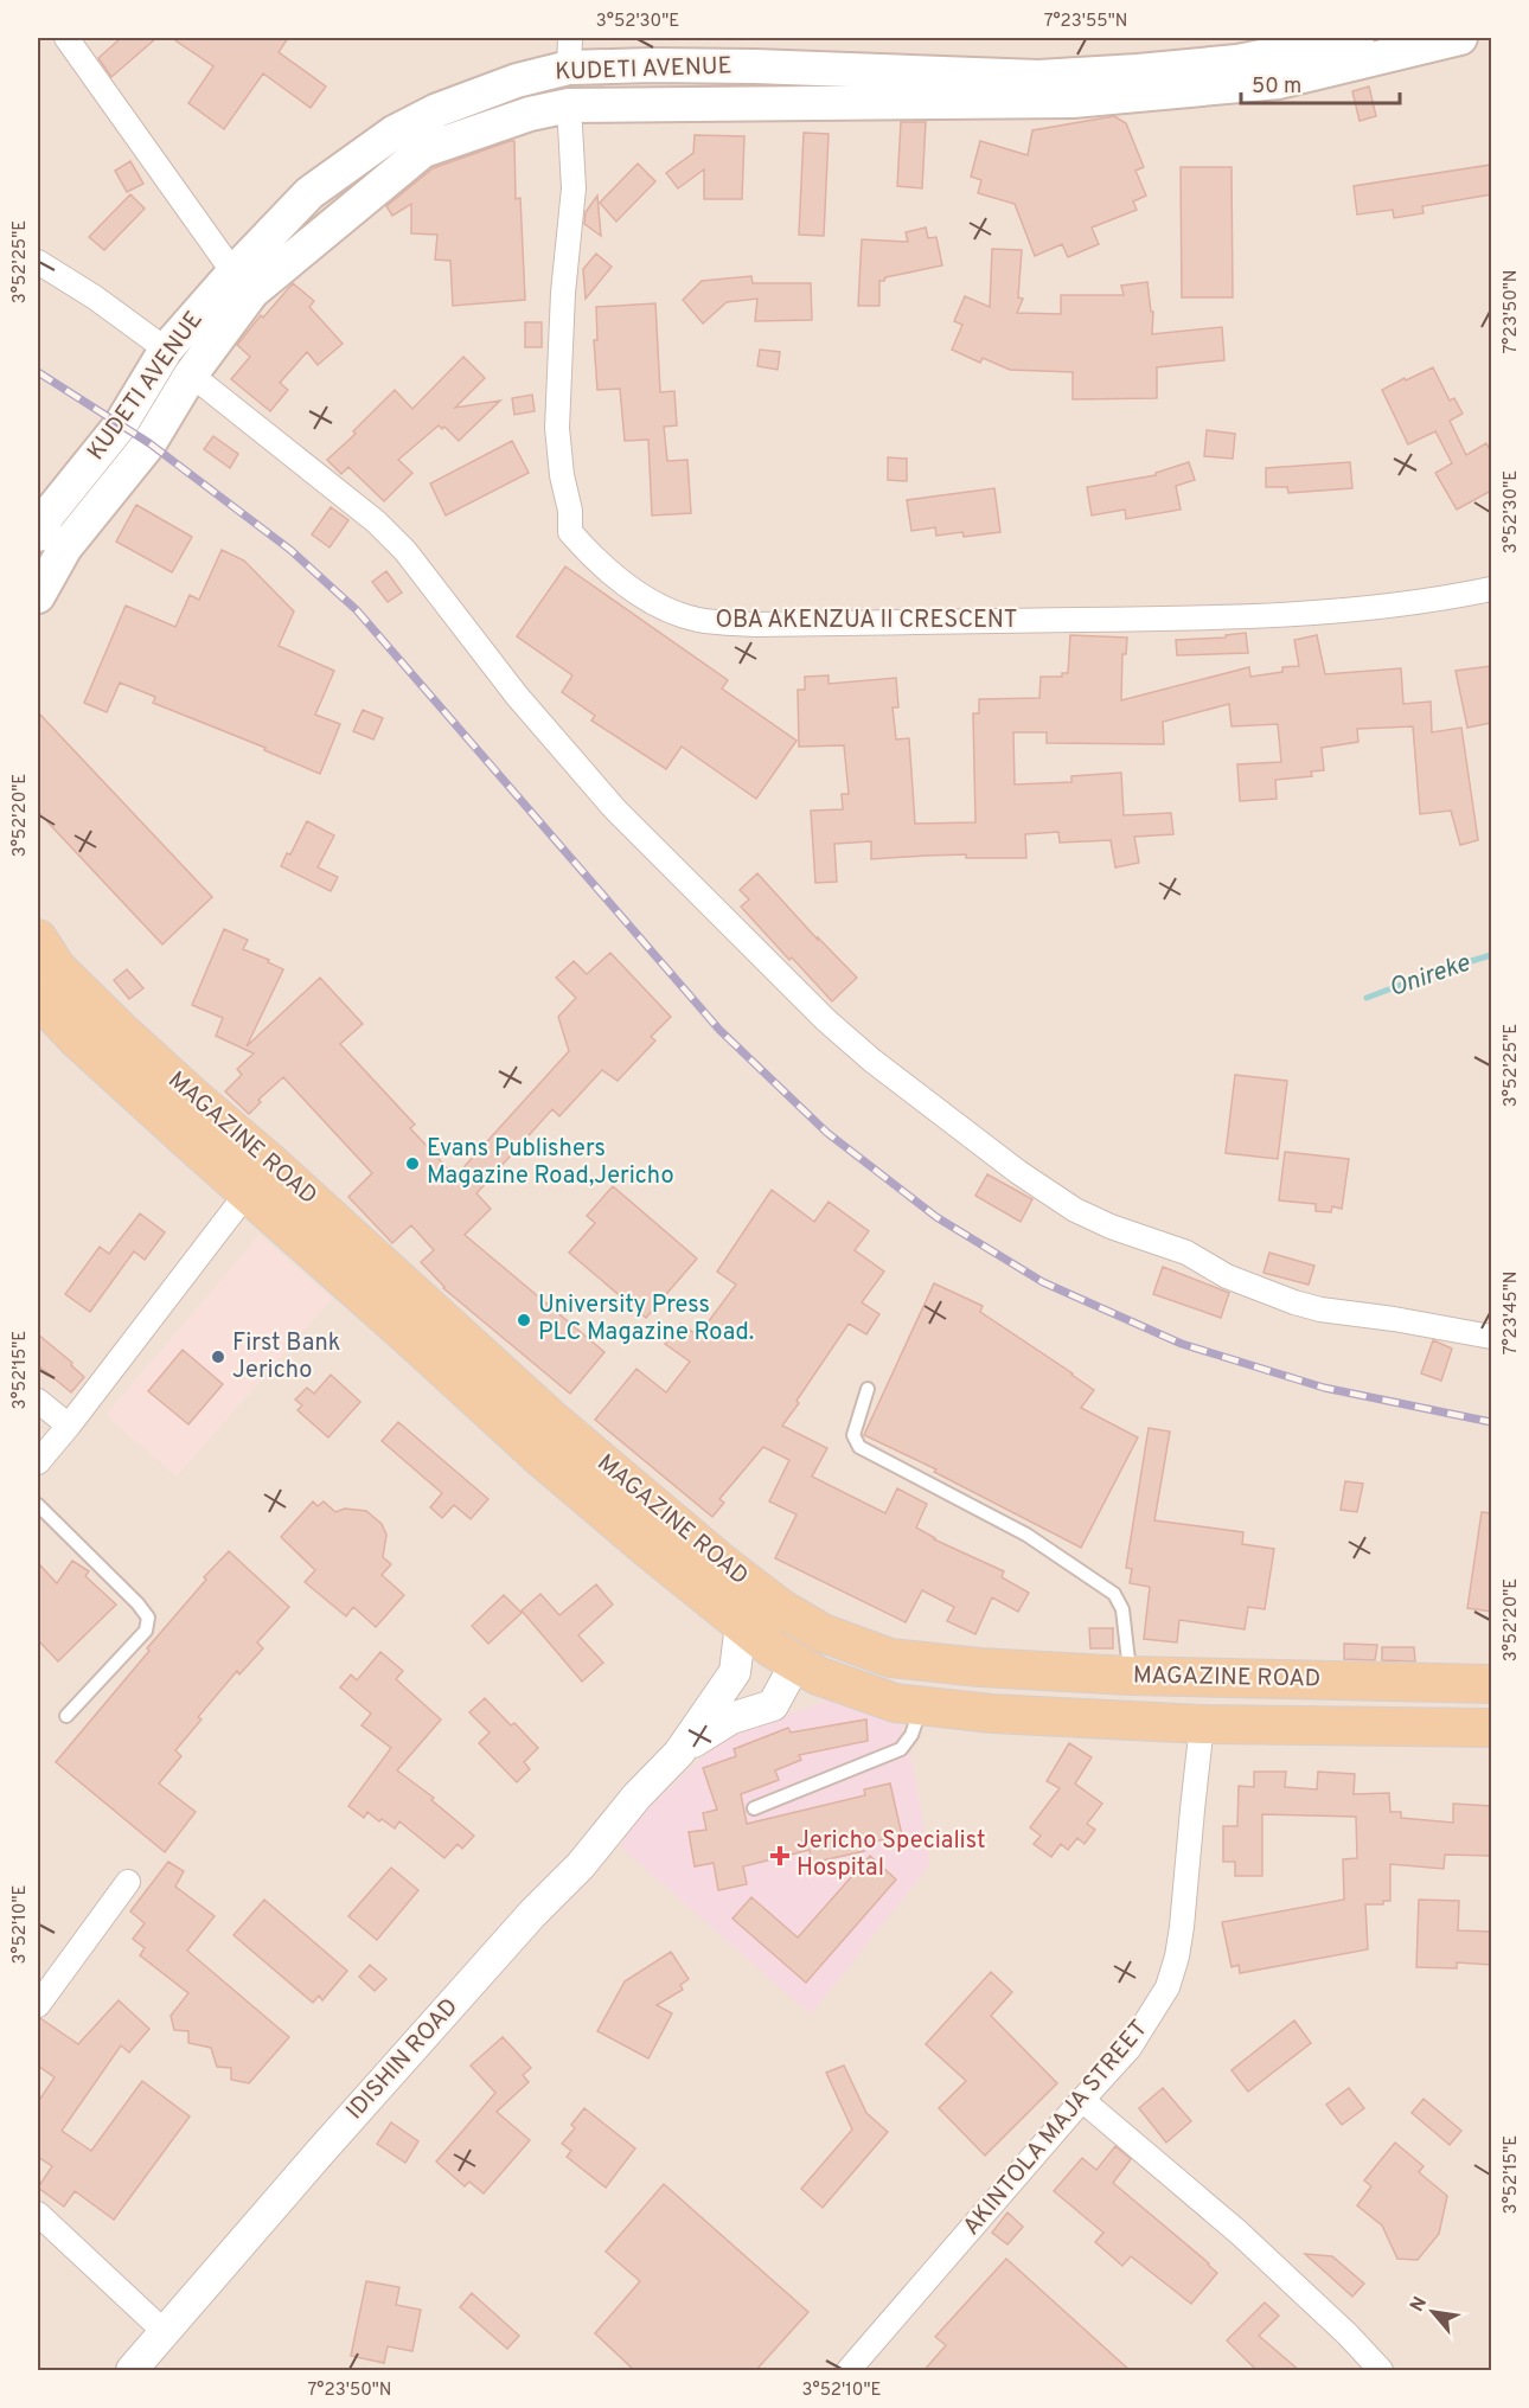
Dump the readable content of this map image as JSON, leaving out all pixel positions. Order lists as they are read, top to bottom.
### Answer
{
  "streets": {
    "main road": ["KUDETI AVENUE", "MAGAZINE ROAD"],
    "street": ["OBA AKENZUA II CRESCENT", "IDISHIN ROAD", "AKINTOLA MAJA STREET"]
  },
  "crossings": [
    ["KUDETI AVENUE", "OBA AKENZUA II CRESCENT"],
    ["MAGAZINE ROAD", "AKINTOLA MAJA STREET"]
  ],
  "water": ["Onireke"],
  "places": {
    "other": ["Evans Publishers Magazine Road,Jericho", "University Press PLC Magazine Road.", "First Bank Jericho"],
    "health": ["Jericho Specialist Hospital"]
  },
  "scale_bar": "50 m",
  "north": "top left",
  "coordinates": [
    "3°52'30\"E",
    "7°23'55\"N",
    "3°52'25\"E",
    "7°23'50\"N",
    "3°52'20\"E",
    "7°23'45\"N",
    "3°52'15\"E",
    "3°52'10\"E"
  ]
}
